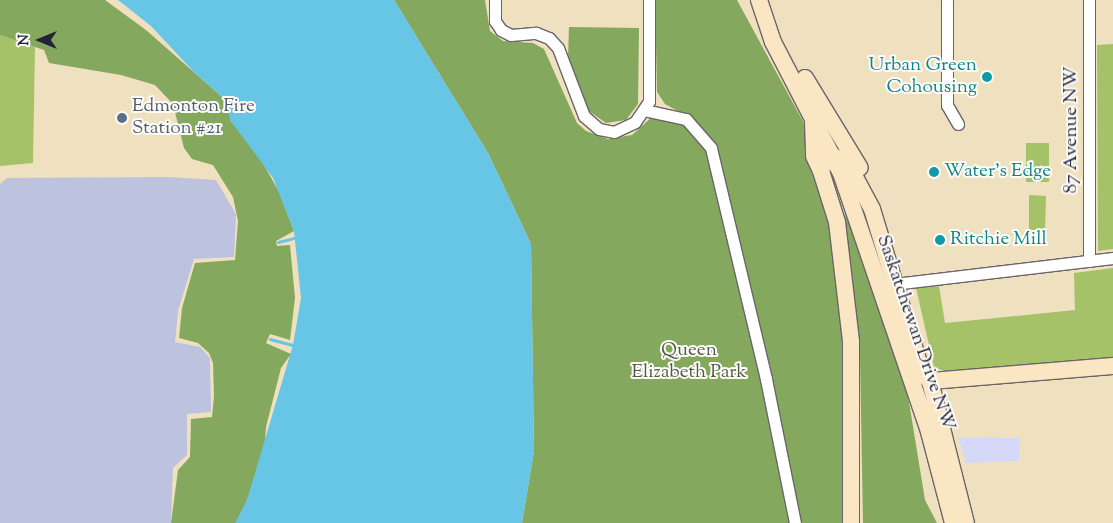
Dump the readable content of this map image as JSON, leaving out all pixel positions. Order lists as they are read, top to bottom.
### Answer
{
  "streets": {
    "main road": ["Saskatchewan Drive NW"],
    "street": ["87 Avenue NW"]
  },
  "parks": ["Queen Elizabeth Park"],
  "places": [
    "Urban Green Cohousing",
    "Edmonton Fire Station #21",
    "Water's Edge",
    "Ritchie Mill"
  ],
  "north": "left"
}
